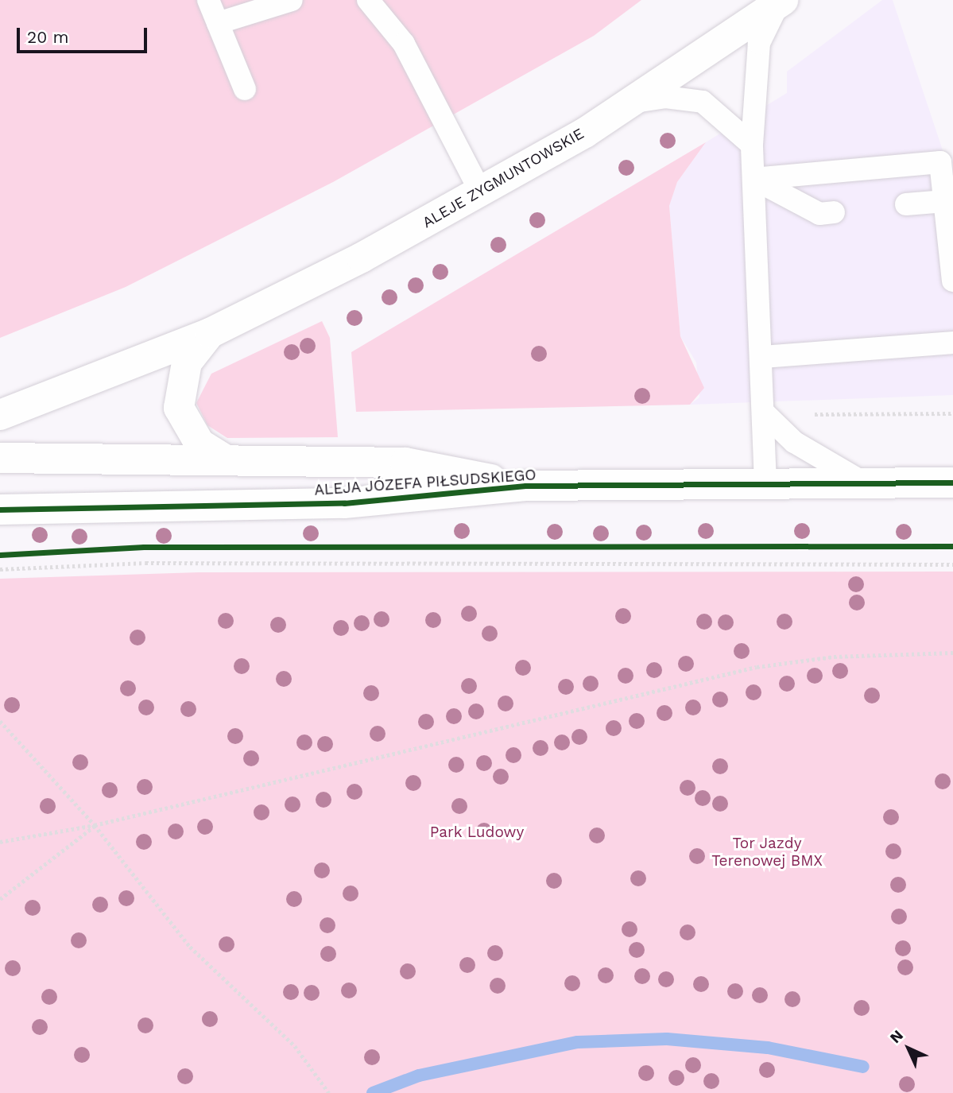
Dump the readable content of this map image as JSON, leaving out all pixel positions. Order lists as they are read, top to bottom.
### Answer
{
  "streets": {
    "street": ["ALEJE ZYGMUNTOWSKIE", "ALEJA JÓZEFA PIŁSUDSKIEGO"]
  },
  "crossings": [
    ["ALEJE ZYGMUNTOWSKIE", "ALEJA JÓZEFA PIŁSUDSKIEGO"]
  ],
  "parks": ["Park Ludowy", "Tor Jazdy Terenowej BMX"],
  "scale_bar": "20 m",
  "north": "top left"
}
